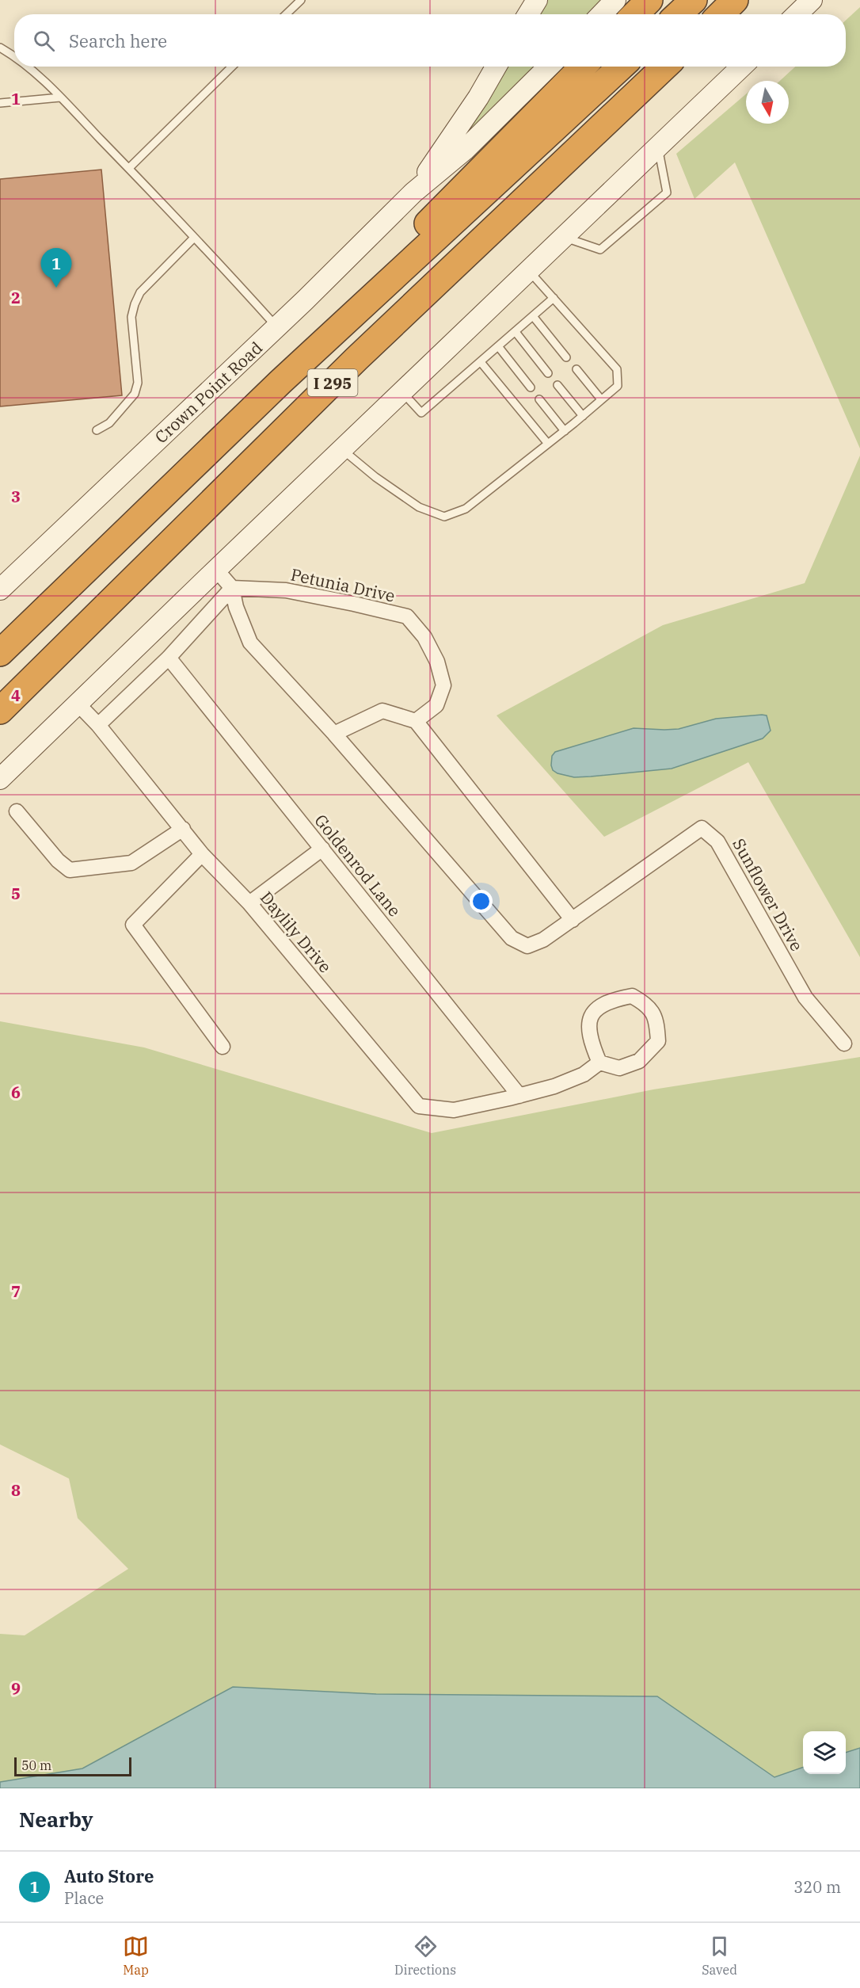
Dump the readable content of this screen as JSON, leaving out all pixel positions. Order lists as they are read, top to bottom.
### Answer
{
  "streets": {
    "highway": ["I 295"],
    "main road": ["Crown Point Road"],
    "street": [
      "Petunia Drive",
      "Goldenrod Lane",
      "Sunflower Drive",
      "Daylily Drive"
    ]
  },
  "crossings": [
    ["Petunia Drive", "Sunflower Drive"],
    ["Goldenrod Lane", "Daylily Drive"]
  ],
  "scale_bar": "50 m",
  "north": "bottom",
  "page": {
    "search": "Search here",
    "pins": "1",
    "scale": "50 m",
    "heading": "Nearby",
    "list": [
      {
        "mark": "1",
        "name": "Auto Store",
        "note": "Place",
        "value": "320 m"
      }
    ],
    "nav": ["Map", "Directions", "Saved"]
  },
  "grid": {
    "rows": [
      "1",
      "2",
      "3",
      "4",
      "5",
      "6",
      "7",
      "8",
      "9"
    ]
  }
}
